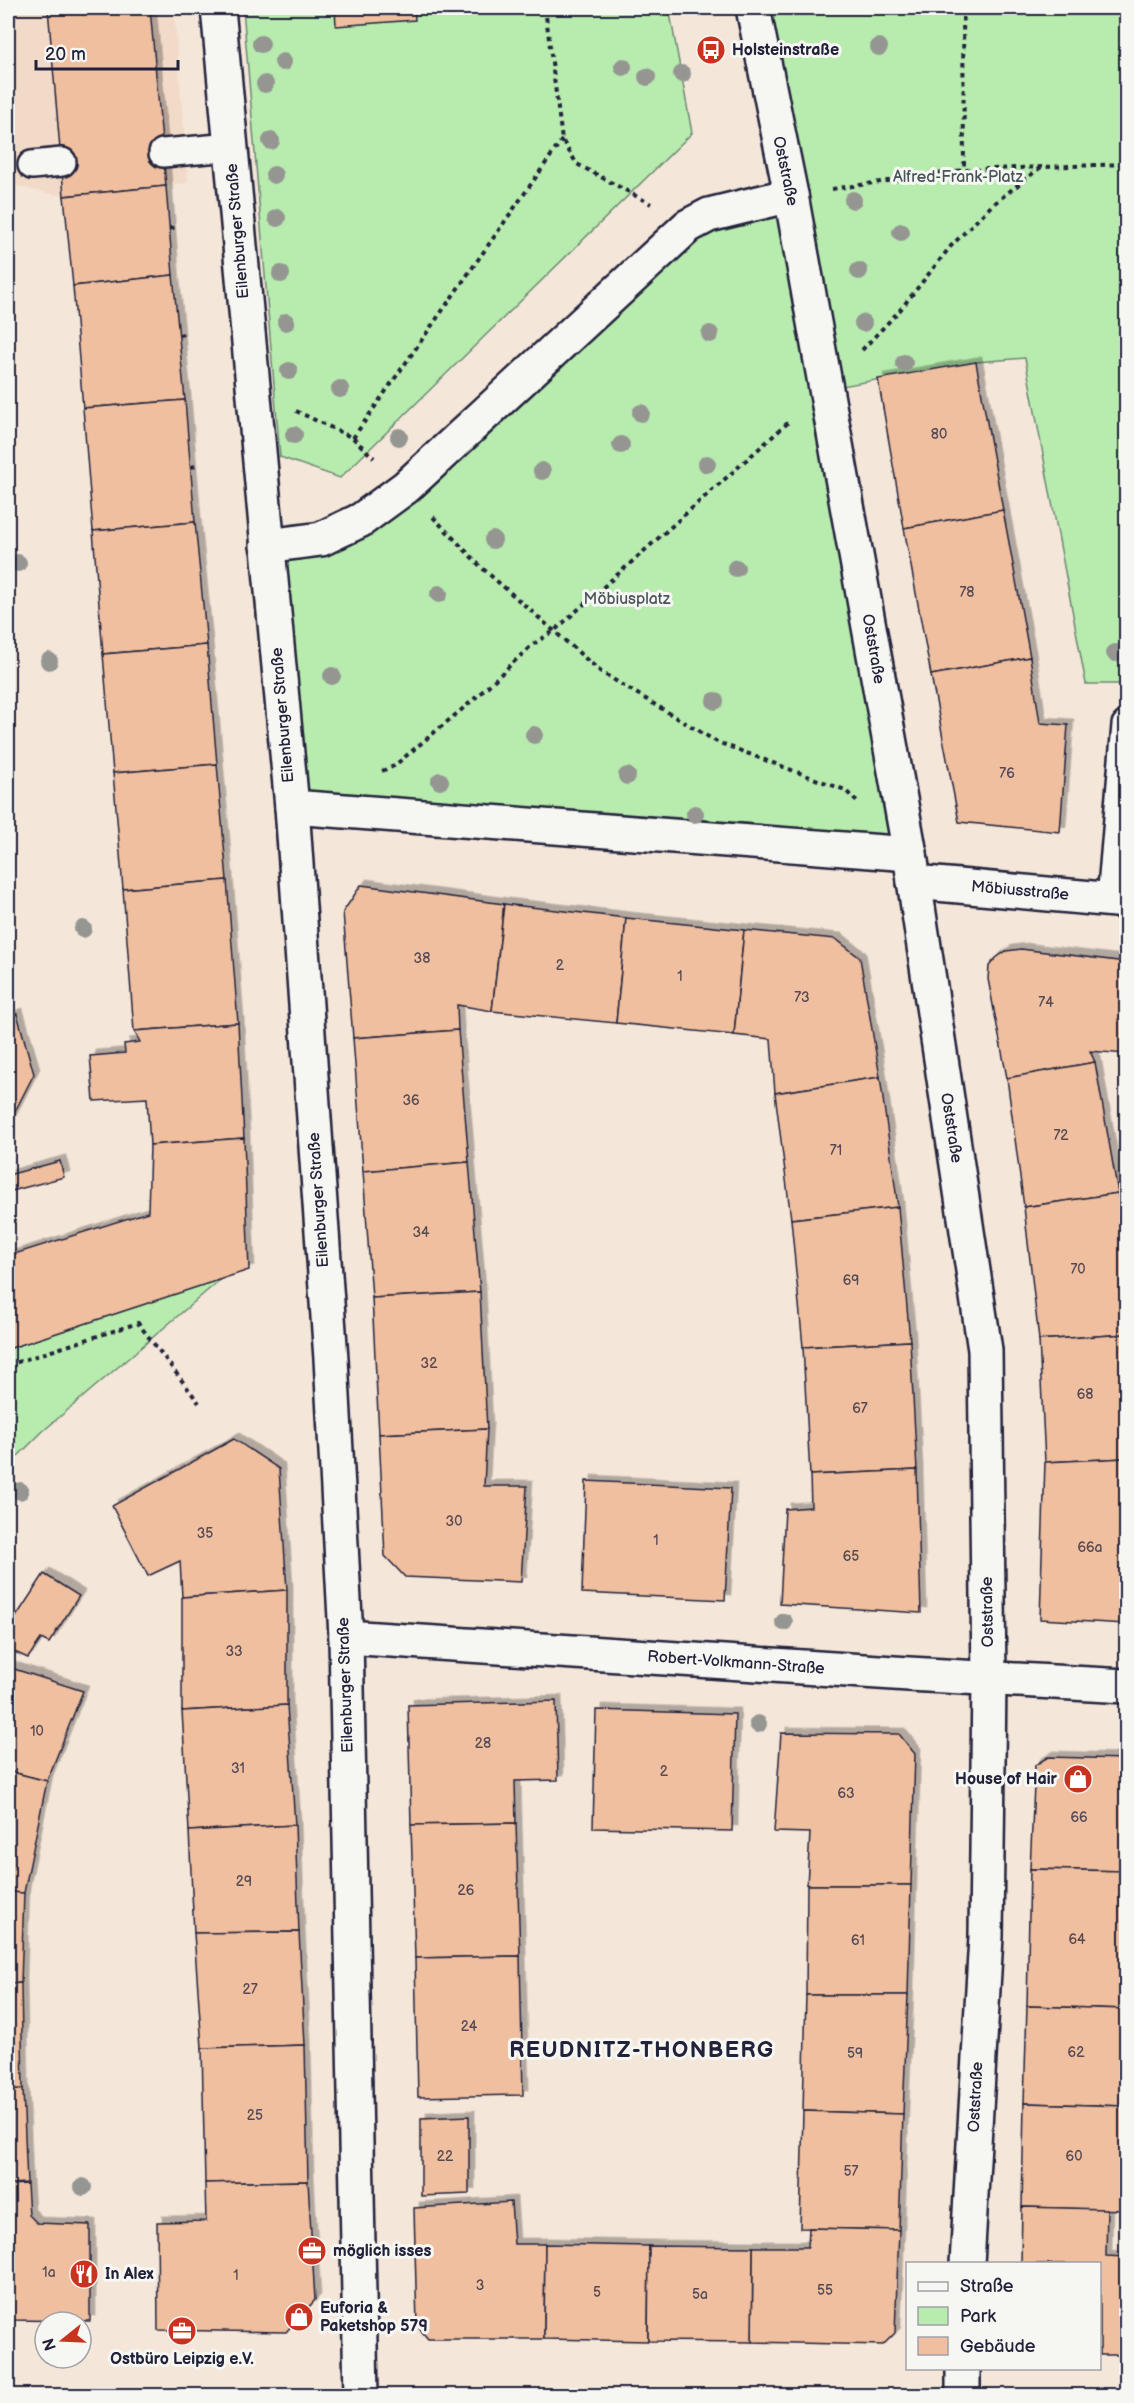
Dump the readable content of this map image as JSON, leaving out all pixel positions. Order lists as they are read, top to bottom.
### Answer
{
  "streets": {
    "street": [
      "Oststraße",
      "Eilenburger Straße",
      "Möbiusstraße",
      "Robert-Volkmann-Straße"
    ]
  },
  "crossings": [
    ["Oststraße", "Möbiusstraße"],
    ["Oststraße", "Robert-Volkmann-Straße"],
    ["Eilenburger Straße", "Robert-Volkmann-Straße"]
  ],
  "districts": ["REUDNITZ-THONBERG"],
  "parks": ["Alfred-Frank-Platz", "Möbiusplatz"],
  "places": {
    "bus stop": ["Holsteinstraße"],
    "shop": ["House of Hair", "Euforia & Paketshop 579"],
    "office": ["möglich isses", "Ostbüro Leipzig e.V."],
    "restaurant": ["In Alex"]
  },
  "house_numbers": [
    "80",
    "78",
    "76",
    "38",
    "2",
    "1",
    "73",
    "74",
    "36",
    "72",
    "71",
    "34",
    "70",
    "69",
    "32",
    "68",
    "67",
    "30",
    "35",
    "1",
    "66a",
    "65",
    "33",
    "10",
    "28",
    "31",
    "2",
    "63",
    "66",
    "29",
    "26",
    "64",
    "61",
    "27",
    "24",
    "62",
    "59",
    "25",
    "22",
    "60",
    "57",
    "1a",
    "1",
    "3",
    "55",
    "5",
    "5a"
  ],
  "legend": ["Straße", "Park", "Gebäude"],
  "scale_bar": "20 m",
  "north": "left"
}
